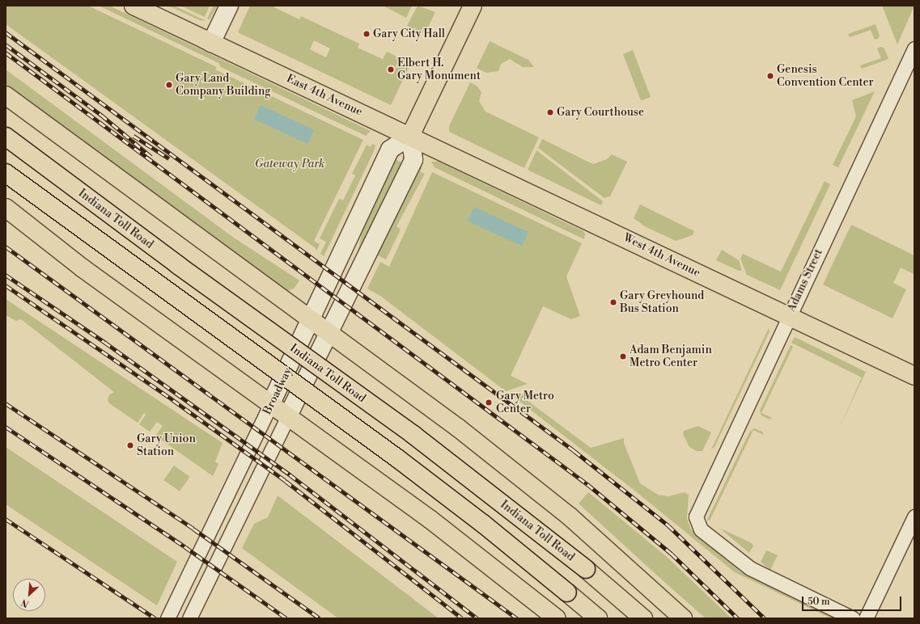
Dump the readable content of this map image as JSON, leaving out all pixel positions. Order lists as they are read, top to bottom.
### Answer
{
  "streets": {
    "main road": [
      "East 4th Avenue",
      "Indiana Toll Road",
      "West 4th Avenue",
      "Broadway"
    ],
    "street": ["Adams Street"]
  },
  "crossings": [
    ["East 4th Avenue", "West 4th Avenue"],
    ["East 4th Avenue", "Broadway"],
    ["West 4th Avenue", "Adams Street"],
    ["West 4th Avenue", "Broadway"]
  ],
  "parks": ["Gateway Park"],
  "places": [
    "Gary City Hall",
    "Elbert H. Gary Monument",
    "Genesis Convention Center",
    "Gary Land Company Building",
    "Gary Courthouse",
    "Gary Greyhound Bus Station",
    "Adam Benjamin Metro Center",
    "Gary Metro Center",
    "Gary Union Station"
  ],
  "scale_bar": "50 m",
  "north": "bottom left"
}
